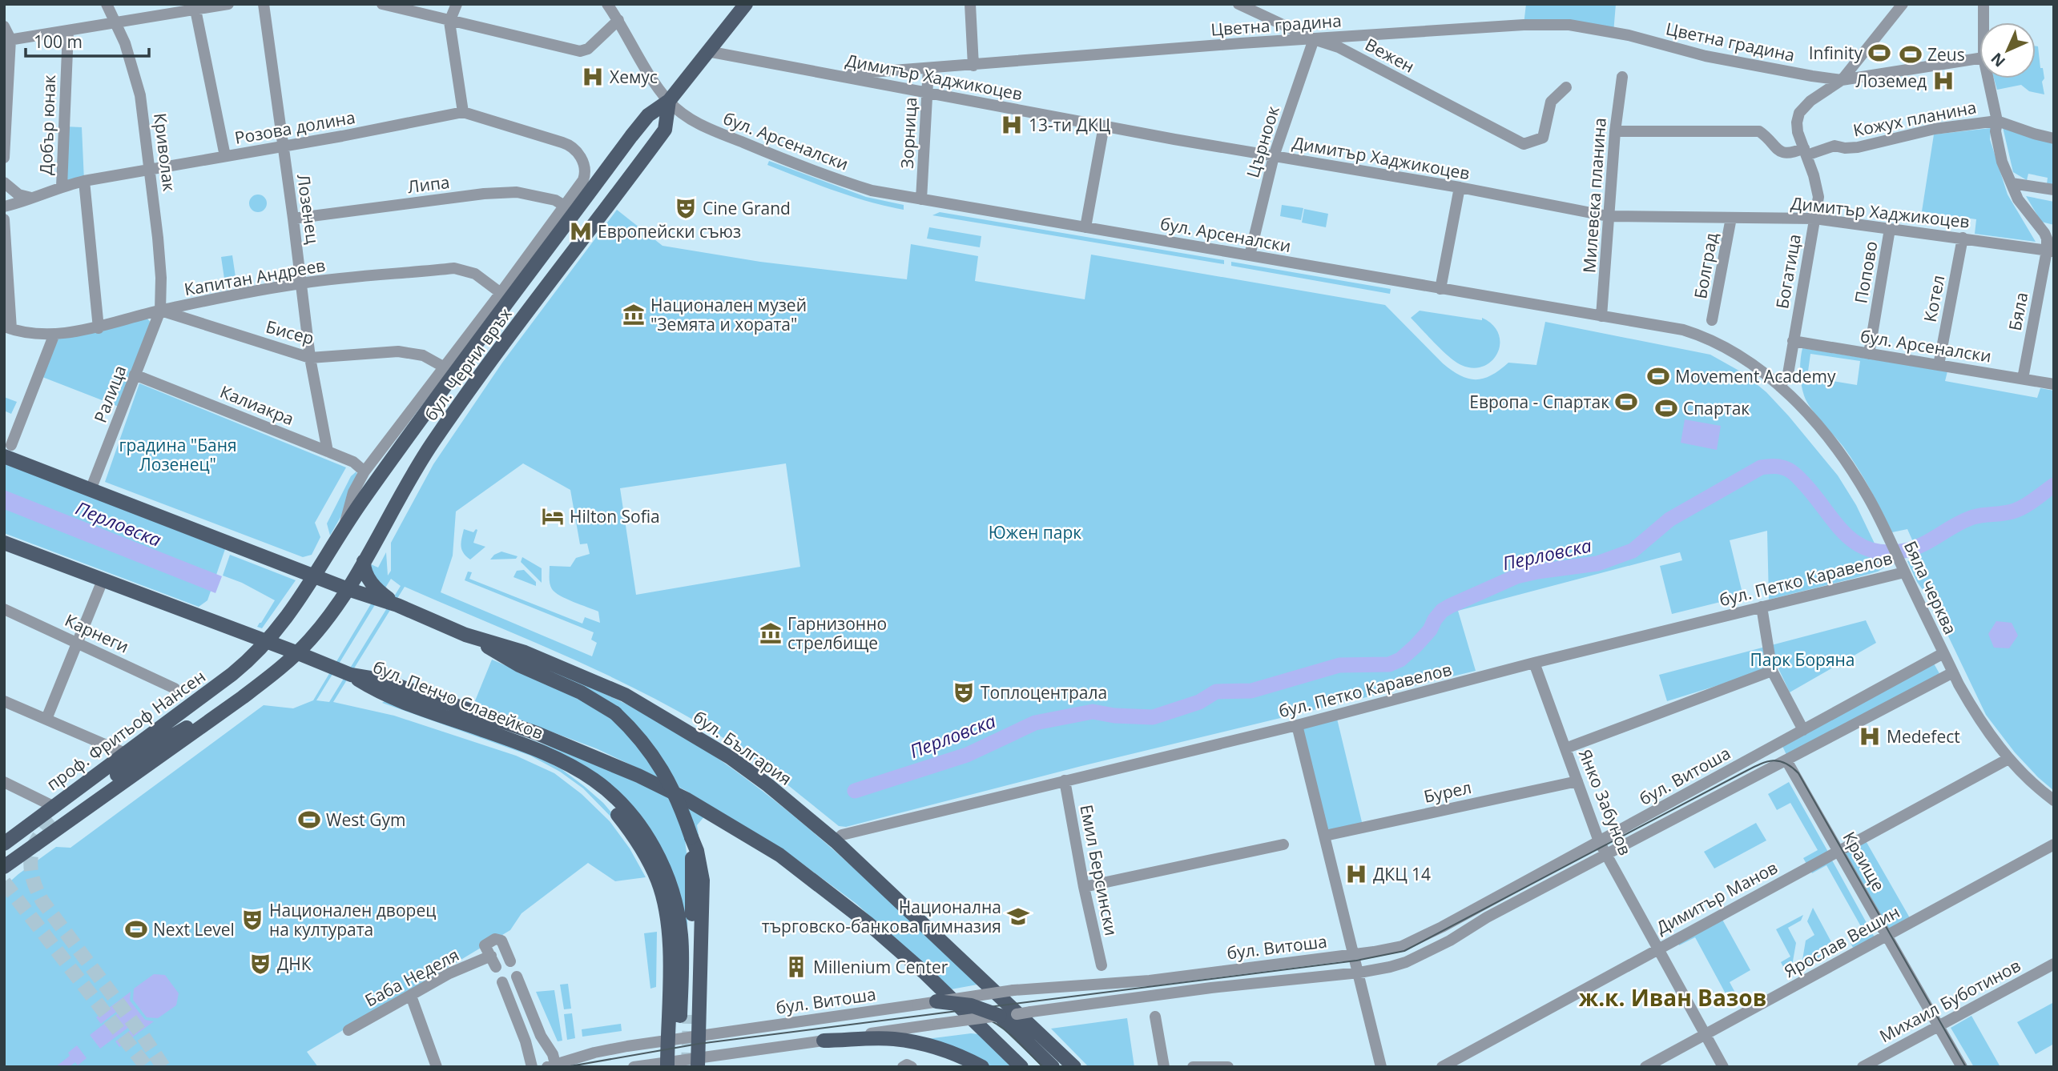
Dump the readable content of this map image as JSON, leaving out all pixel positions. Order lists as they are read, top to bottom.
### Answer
{
  "streets": {
    "main road": [
      "бул. Черни връх",
      "бул. Пенчо Славейков",
      "проф. Фритьоф Нансен",
      "бул. България"
    ],
    "street": [
      "Цветна градина",
      "Вежен",
      "Димитър Хаджикоцев",
      "Кожух планина",
      "Добър юнак",
      "Розова долина",
      "Зорница",
      "бул. Арсеналски",
      "Църноок",
      "Криволак",
      "Липа",
      "Милевска планина",
      "Лозенец",
      "Болград",
      "Богатица",
      "Попово",
      "Капитан Андреев",
      "Котел",
      "Бяла",
      "Бисер",
      "Ралица",
      "Калиакра",
      "бул. Петко Каравелов",
      "Бяла черква",
      "Карнеги",
      "бул. Витоша",
      "Бурел",
      "Янко Забунов",
      "Краище",
      "Емил Берсински",
      "Димитър Манов",
      "Ярослав Вешин",
      "Баба Неделя",
      "Михаил Буботинов"
    ]
  },
  "crossings": [
    ["Цветна градина", "Вежен"],
    ["Цветна градина", "Димитър Хаджикоцев"],
    ["Цветна градина", "Зорница"],
    ["Цветна градина", "Църноок"],
    ["Цветна градина", "Богатица"],
    ["Вежен", "Църноок"],
    ["Димитър Хаджикоцев", "Зорница"],
    ["Димитър Хаджикоцев", "Църноок"],
    ["Димитър Хаджикоцев", "Милевска планина"],
    ["Димитър Хаджикоцев", "Болград"],
    ["Димитър Хаджикоцев", "Богатица"],
    ["Димитър Хаджикоцев", "Попово"],
    ["Димитър Хаджикоцев", "Котел"],
    ["Димитър Хаджикоцев", "Бяла"],
    ["Димитър Хаджикоцев", "бул. Черни връх"],
    ["Кожух планина", "Милевска планина"],
    ["Кожух планина", "Богатица"],
    ["Добър юнак", "Розова долина"],
    ["Розова долина", "Криволак"],
    ["Розова долина", "Лозенец"],
    ["Розова долина", "бул. Черни връх"],
    ["Зорница", "бул. Арсеналски"],
    ["бул. Арсеналски", "Църноок"],
    ["бул. Арсеналски", "Милевска планина"],
    ["бул. Арсеналски", "Богатица"],
    ["бул. Арсеналски", "Попово"],
    ["бул. Арсеналски", "Котел"],
    ["бул. Арсеналски", "Бяла"],
    ["бул. Арсеналски", "бул. Черни връх"],
    ["бул. Арсеналски", "Бяла черква"],
    ["Криволак", "Капитан Андреев"],
    ["Криволак", "Бисер"],
    ["Криволак", "Ралица"],
    ["Липа", "Лозенец"],
    ["Липа", "бул. Черни връх"],
    ["Лозенец", "Капитан Андреев"],
    ["Лозенец", "Бисер"],
    ["Лозенец", "Калиакра"],
    ["Богатица", "Бяла черква"],
    ["Капитан Андреев", "Бисер"],
    ["Капитан Андреев", "бул. Черни връх"],
    ["Капитан Андреев", "Ралица"],
    ["Бисер", "бул. Черни връх"],
    ["Бисер", "Ралица"],
    ["бул. Черни връх", "Калиакра"],
    ["бул. Черни връх", "проф. Фритьоф Нансен"],
    ["бул. Черни връх", "бул. България"],
    ["Ралица", "Калиакра"],
    ["Ралица", "бул. България"],
    ["бул. Петко Каравелов", "Бяла черква"],
    ["бул. Петко Каравелов", "бул. България"],
    ["бул. Петко Каравелов", "Янко Забунов"],
    ["бул. Петко Каравелов", "Емил Берсински"],
    ["Бяла черква", "бул. Витоша"],
    ["Бяла черква", "Димитър Манов"],
    ["бул. Пенчо Славейков", "бул. България"],
    ["бул. Пенчо Славейков", "бул. Витоша"],
    ["бул. Витоша", "Янко Забунов"],
    ["бул. Витоша", "Краище"],
    ["Бурел", "Янко Забунов"],
    ["Янко Забунов", "Димитър Манов"],
    ["Янко Забунов", "Ярослав Вешин"],
    ["Краище", "Димитър Манов"],
    ["Краище", "Ярослав Вешин"],
    ["Краище", "Михаил Буботинов"]
  ],
  "districts": ["ж.к. Иван Вазов"],
  "water": ["Перловска"],
  "parks": ["градина \"Баня Лозенец\"", "Южен парк", "Парк Боряна"],
  "places": {
    "sports": [
      "Infinity",
      "Zeus",
      "Movement Academy",
      "Европа - Спартак",
      "Спартак",
      "West Gym",
      "Next Level"
    ],
    "hospital": [
      "Хемус",
      "Лоземед",
      "13-ти ДКЦ",
      "Medefect",
      "ДКЦ 14"
    ],
    "theatre": [
      "Cine Grand",
      "Топлоцентрала",
      "Национален дворец на културата",
      "ДНК"
    ],
    "metro station": ["Европейски съюз"],
    "museum": ["Национален музей \"Земята и хората\"", "Гарнизонно стрелбище"],
    "hotel": ["Hilton Sofia"],
    "school or university": ["Национална търговско-банкова гимназия"],
    "building": ["Millenium Center"]
  },
  "scale_bar": "100 m",
  "north": "bottom left"
}
